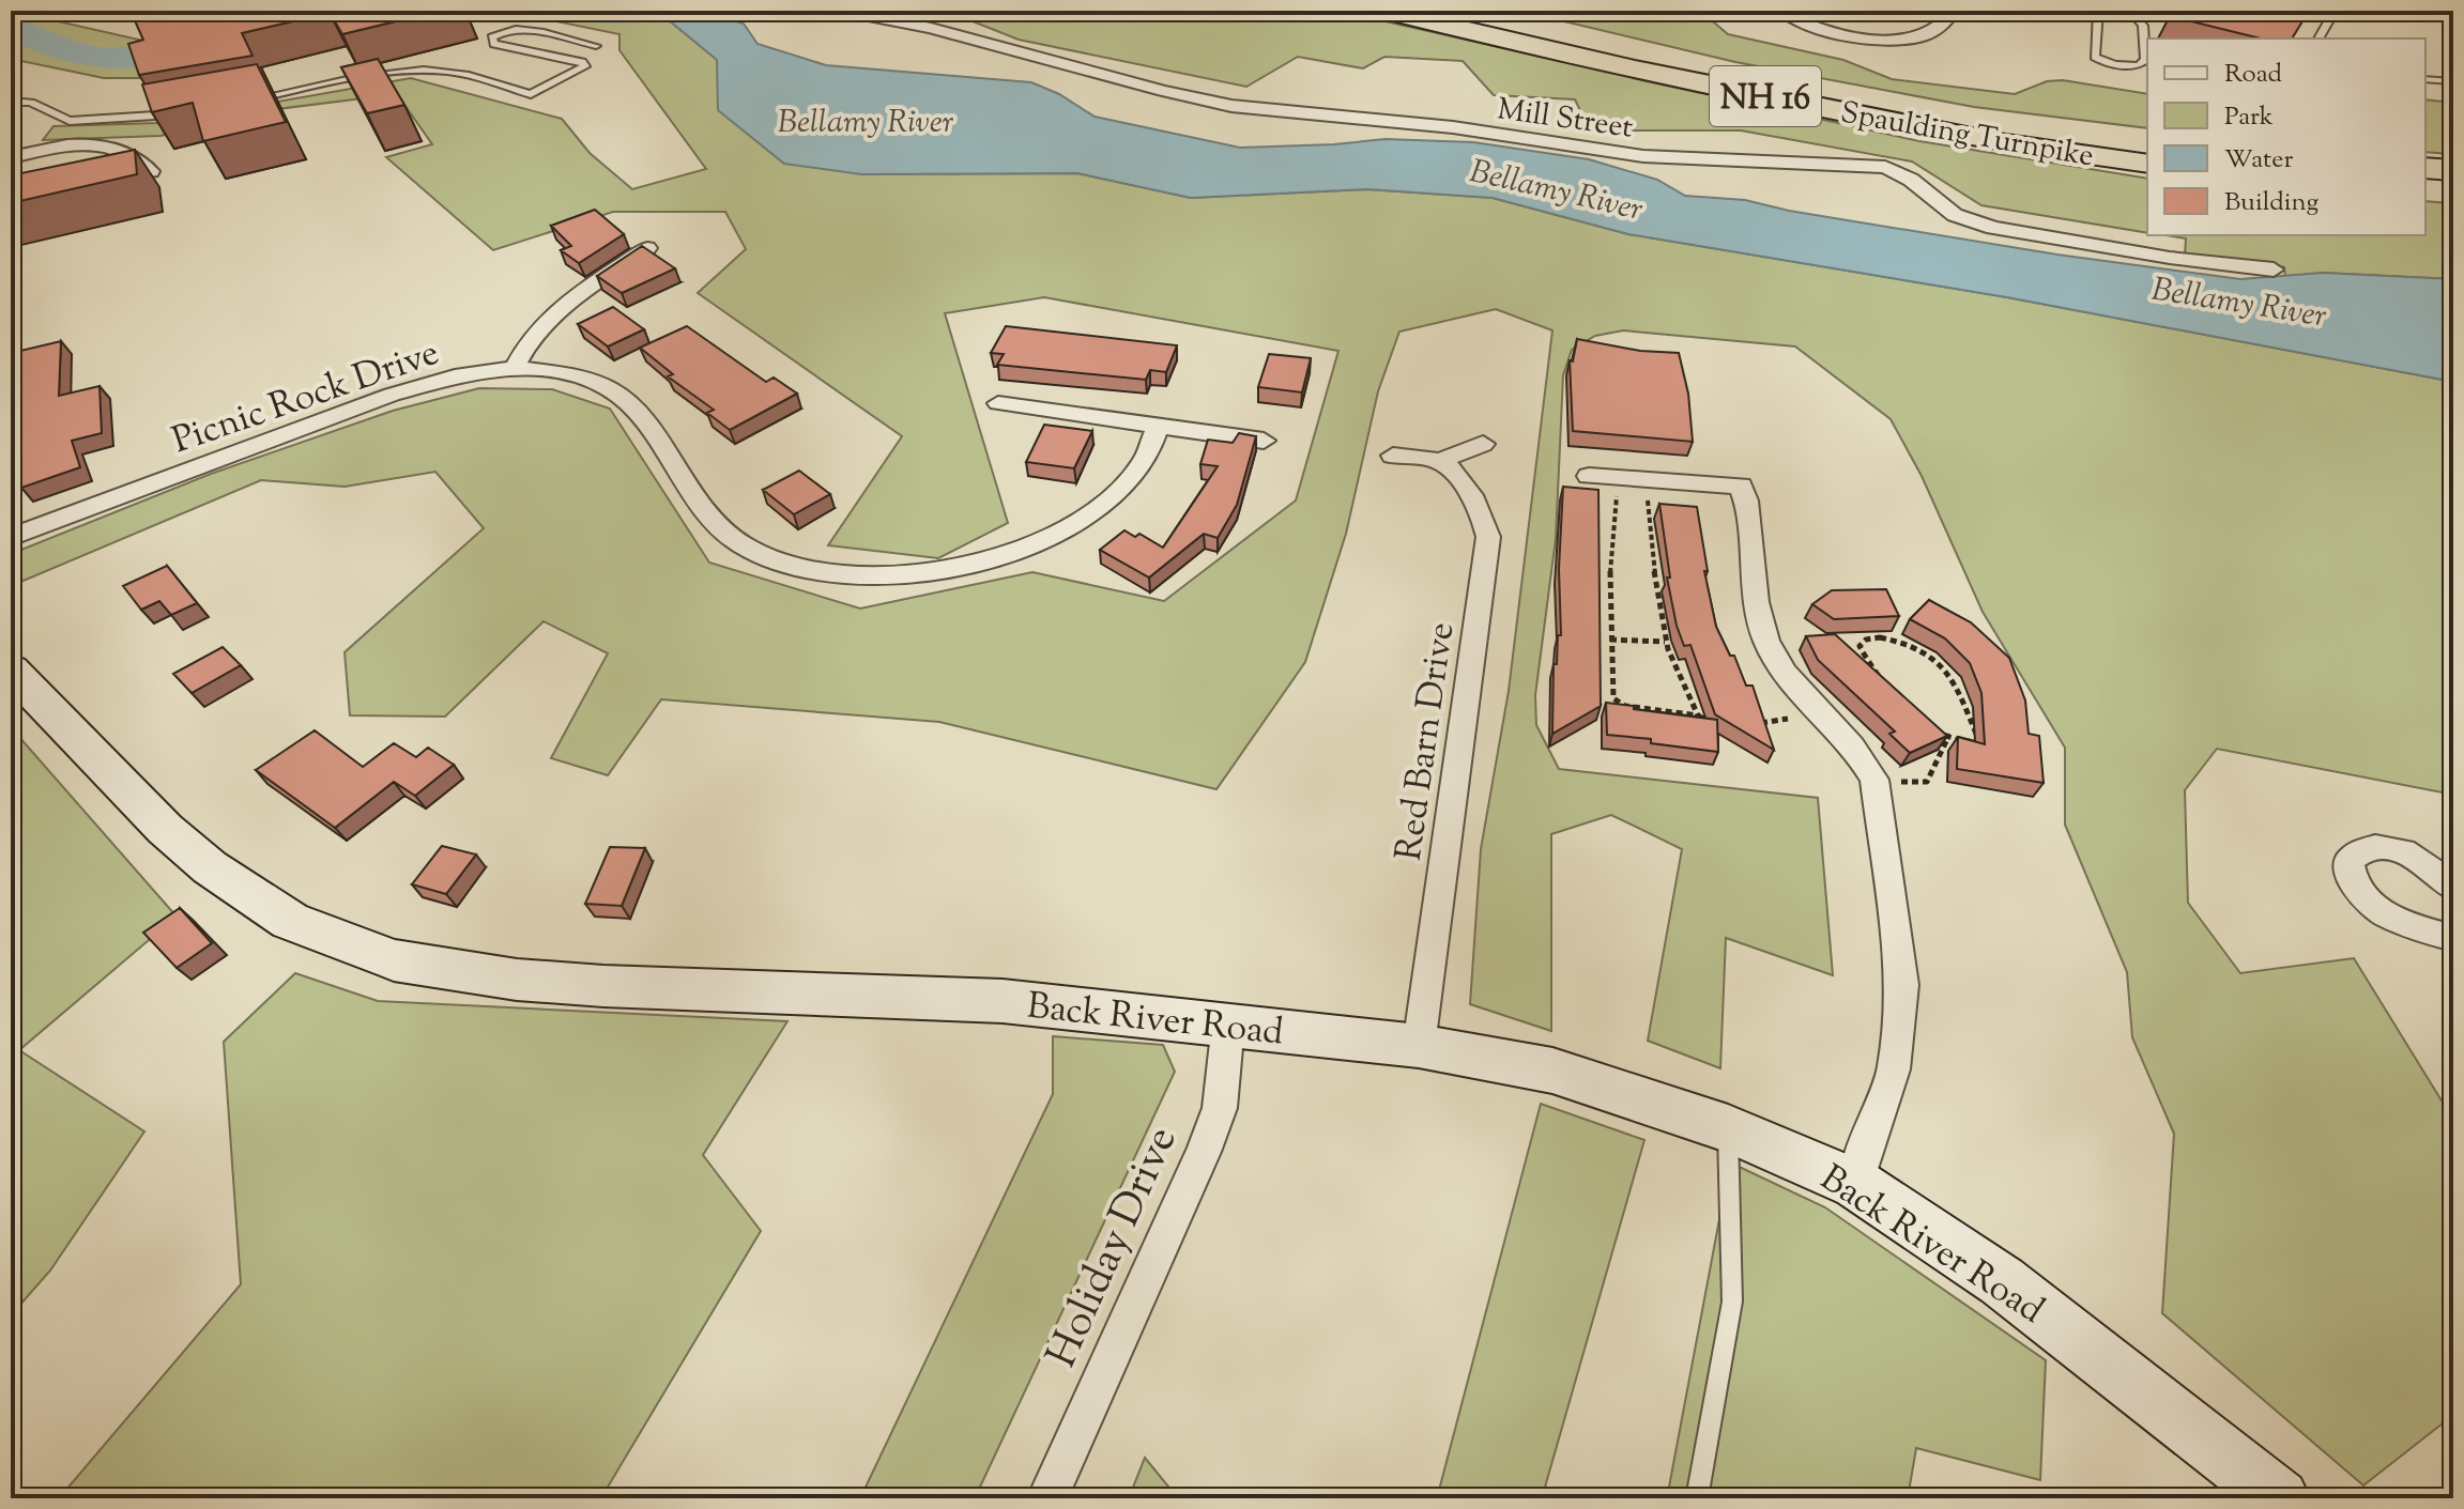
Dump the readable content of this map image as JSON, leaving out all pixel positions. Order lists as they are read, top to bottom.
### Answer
{
  "streets": {
    "highway": ["NH 16", "Spaulding Turnpike"],
    "street": [
      "Mill Street",
      "Picnic Rock Drive",
      "Red Barn Drive",
      "Back River Road",
      "Holiday Drive"
    ]
  },
  "crossings": [
    ["Red Barn Drive", "Back River Road"],
    ["Back River Road", "Holiday Drive"]
  ],
  "water": ["Bellamy River"],
  "legend": [
    "Road",
    "Park",
    "Water",
    "Building"
  ]
}
